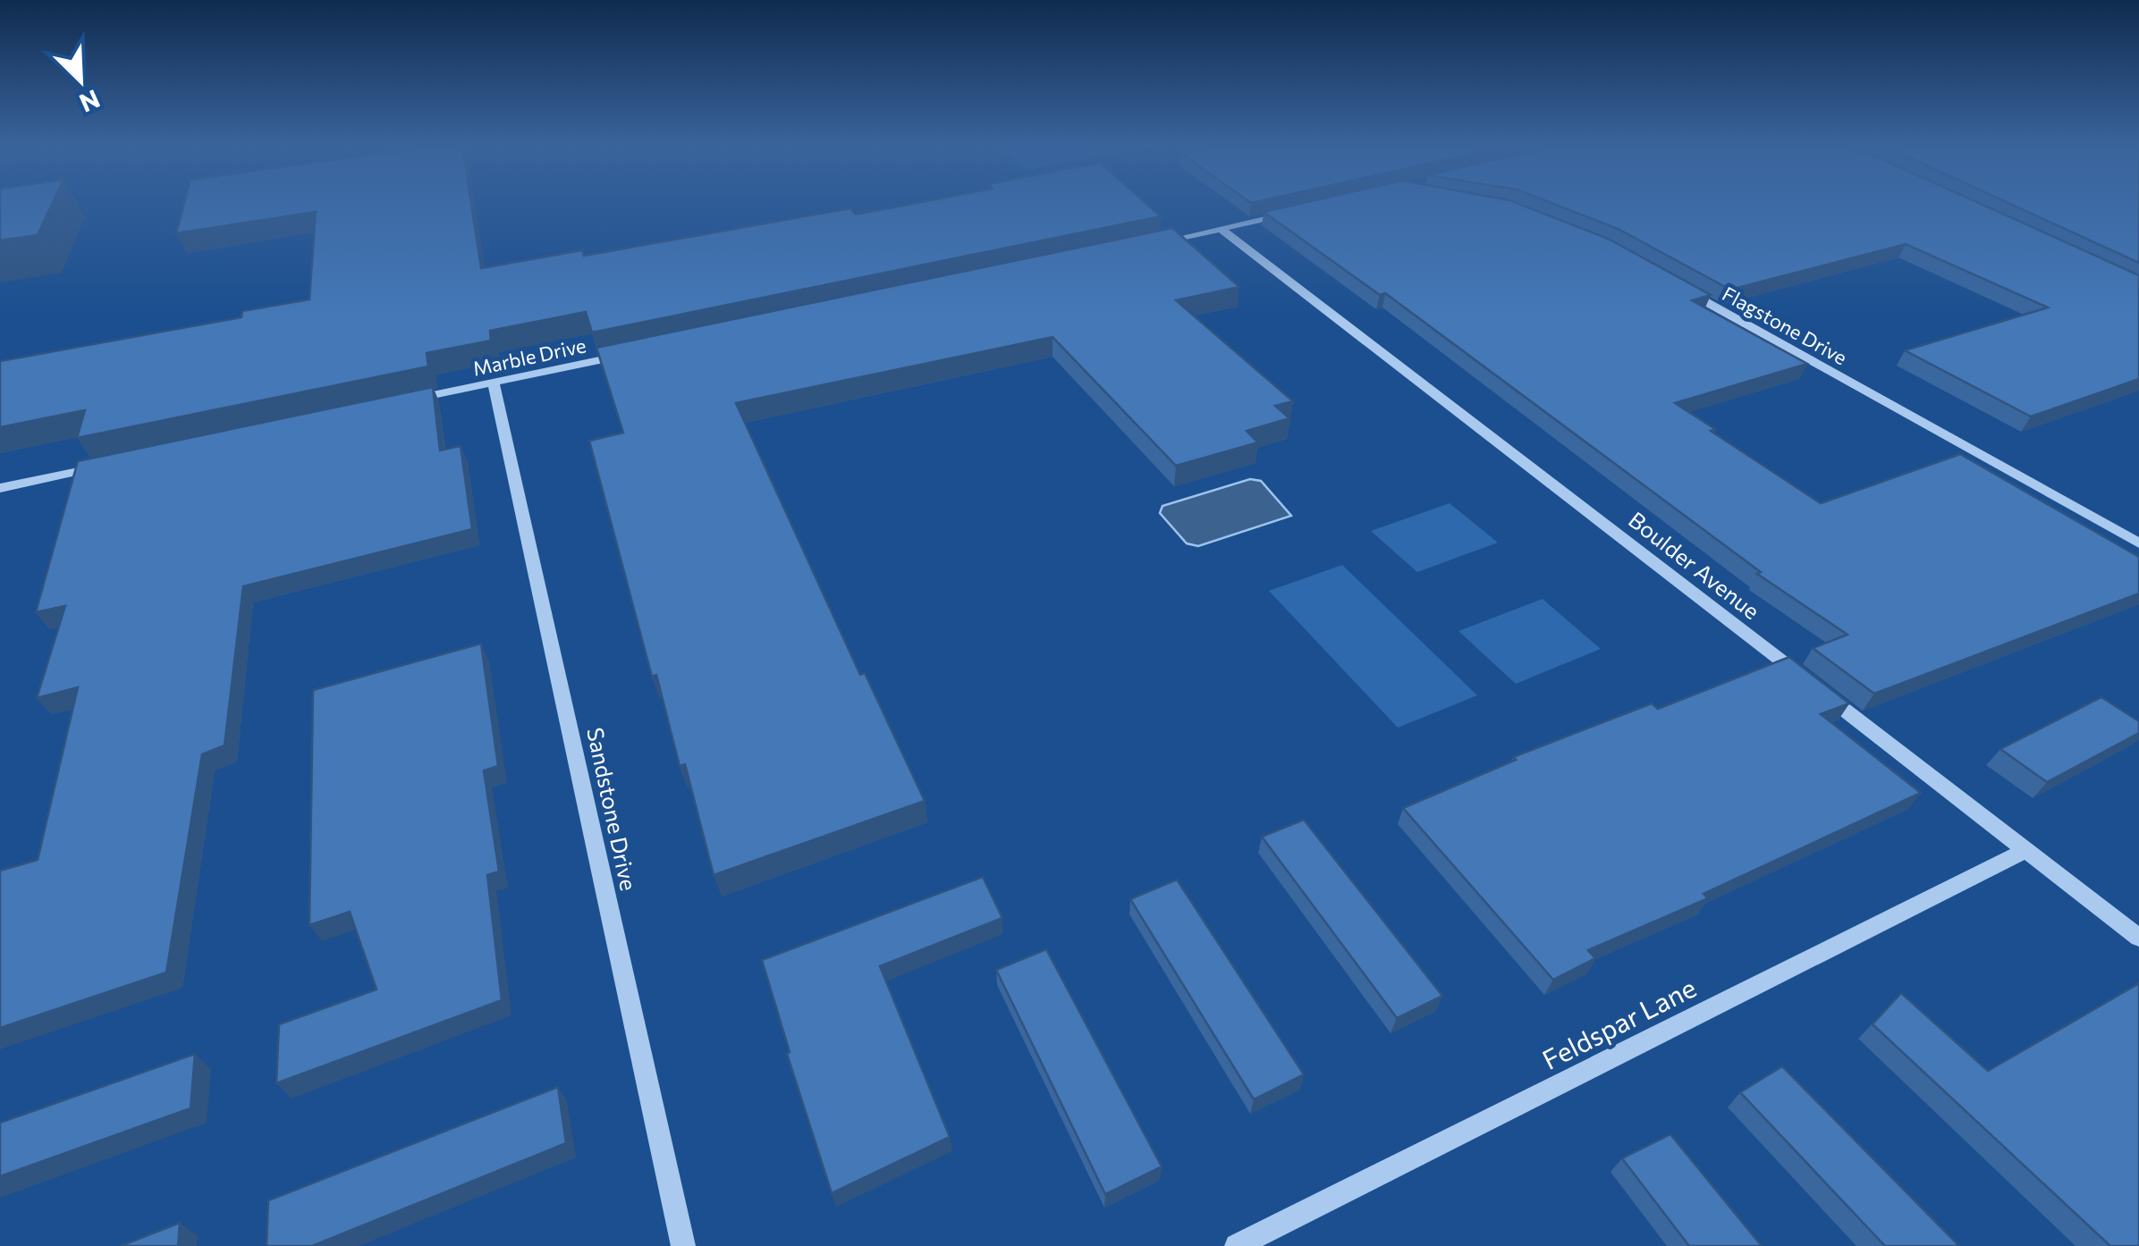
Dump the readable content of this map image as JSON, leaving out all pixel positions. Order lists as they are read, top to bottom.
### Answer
{
  "streets": {
    "street": [
      "Flagstone Drive",
      "Marble Drive",
      "Boulder Avenue",
      "Sandstone Drive",
      "Feldspar Lane"
    ]
  },
  "crossings": [
    ["Marble Drive", "Sandstone Drive"],
    ["Boulder Avenue", "Feldspar Lane"]
  ],
  "north": "bottom right"
}
